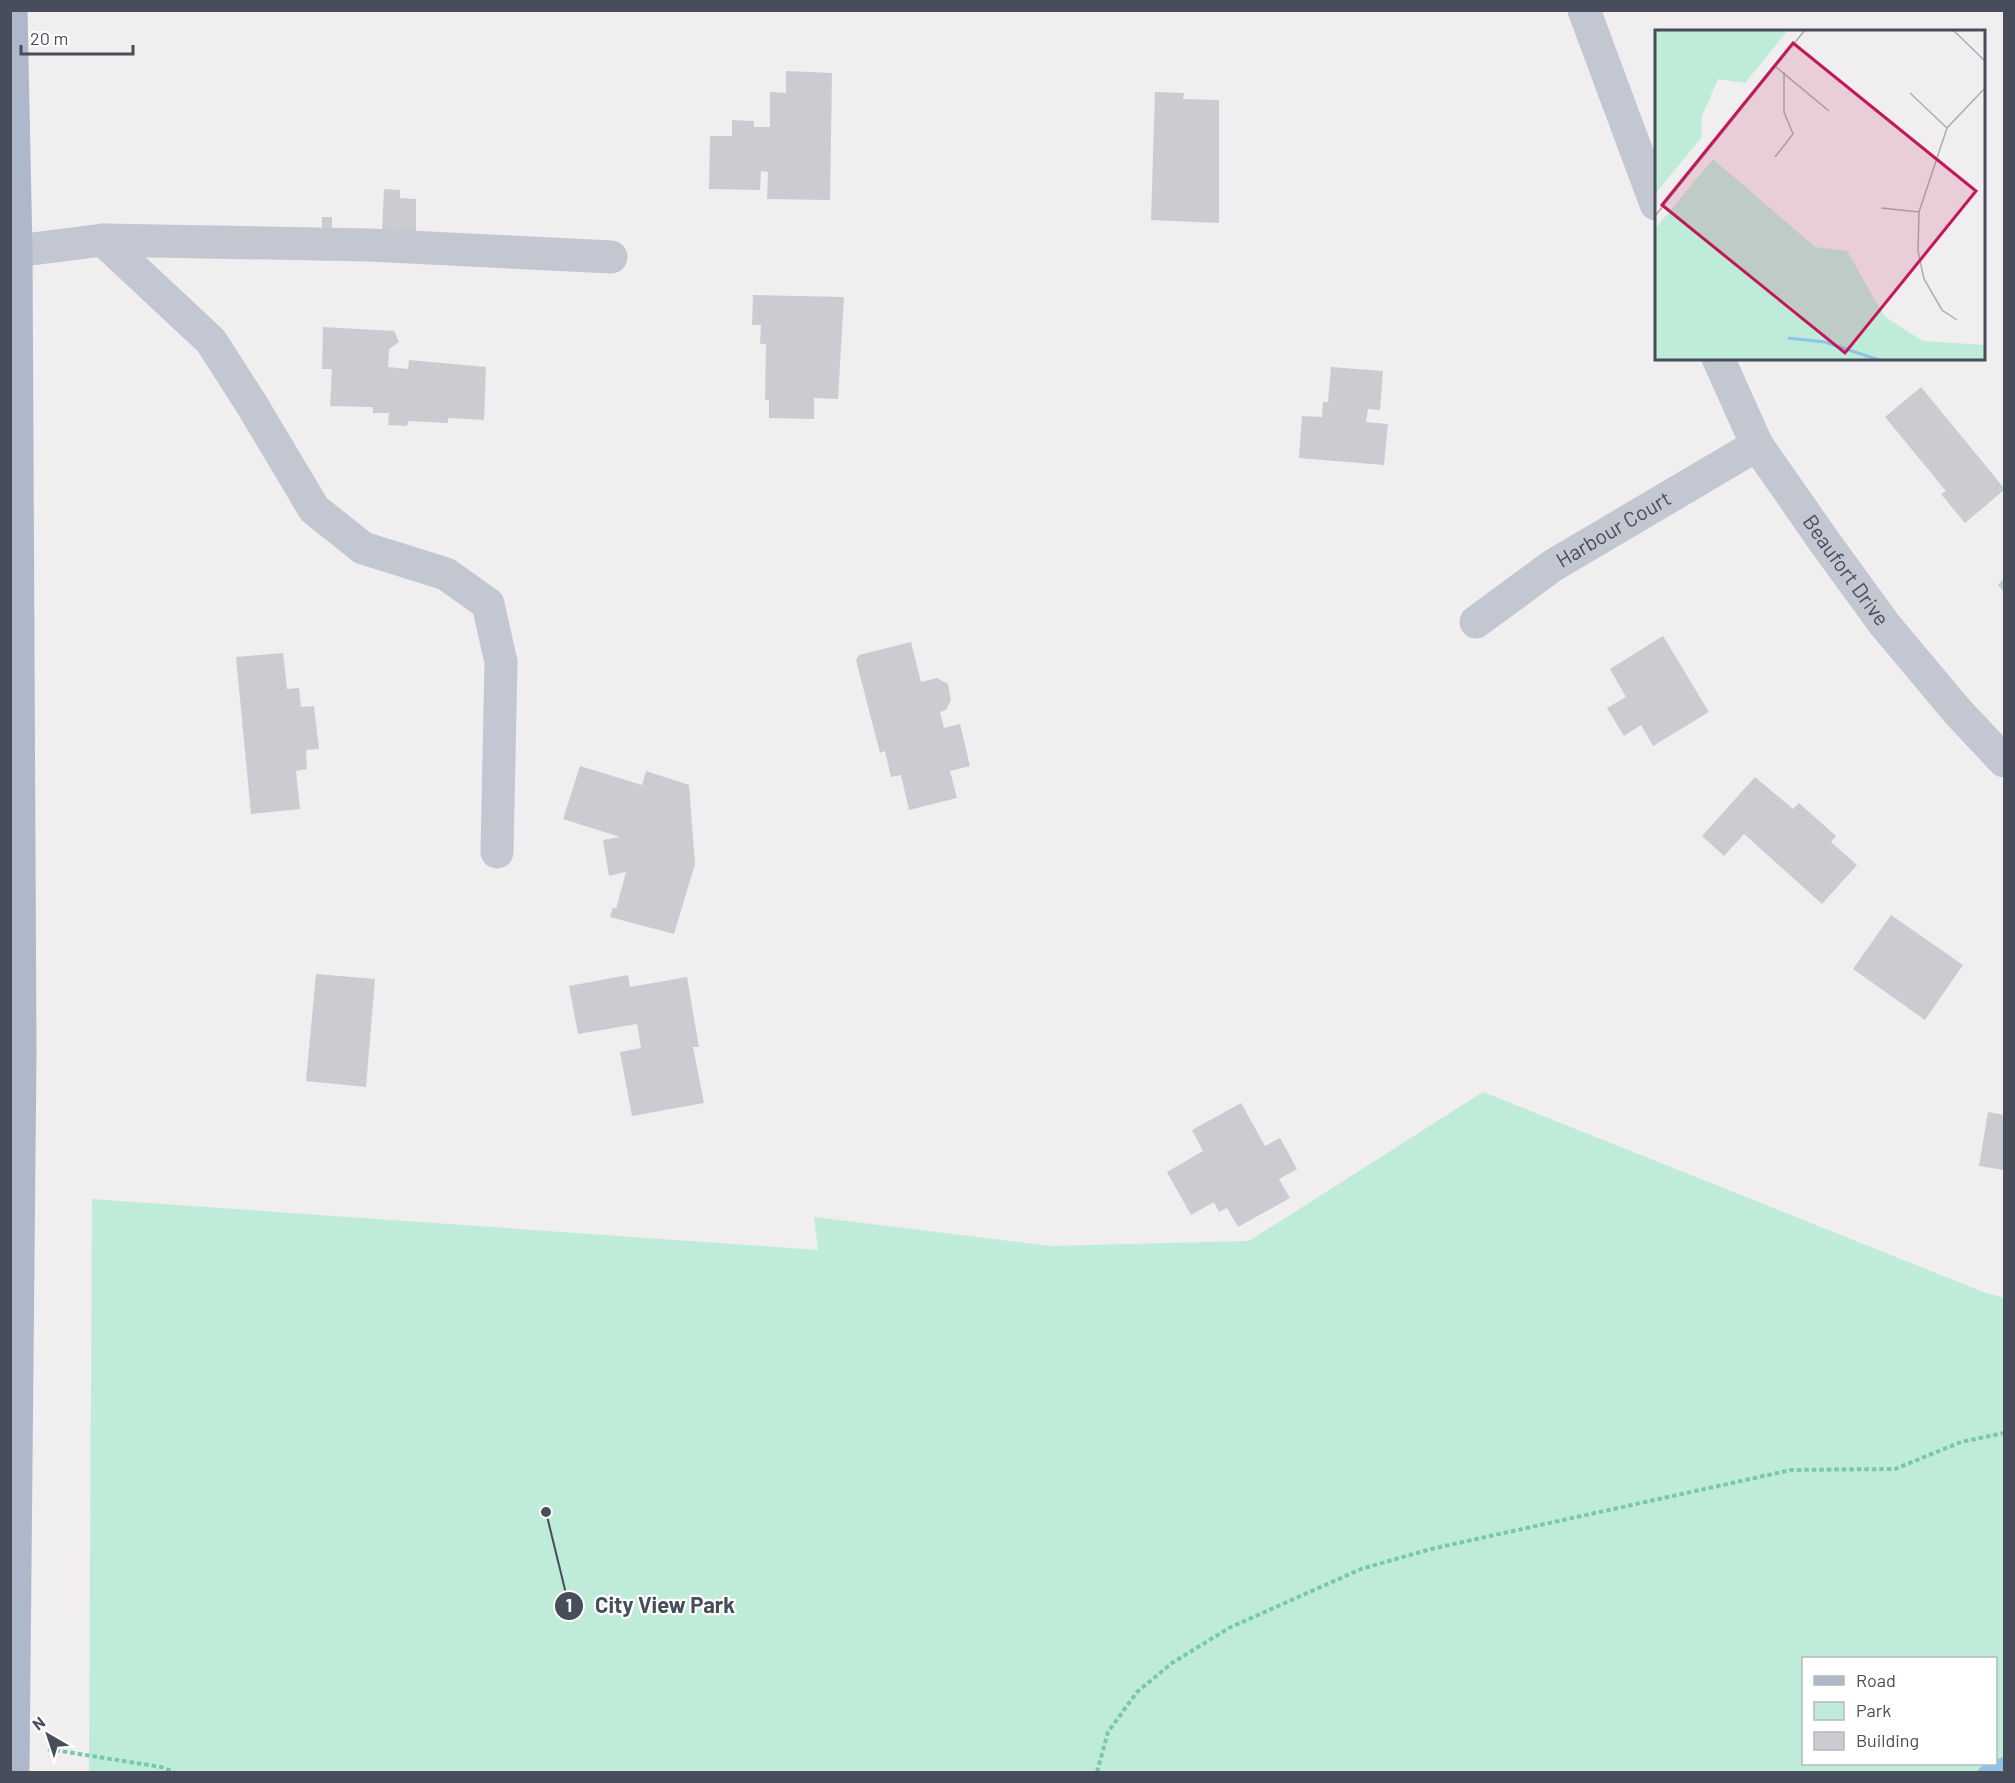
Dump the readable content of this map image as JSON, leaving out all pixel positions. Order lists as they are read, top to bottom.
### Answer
{
  "streets": {
    "street": ["Harbour Court", "Beaufort Drive"]
  },
  "crossings": [
    ["Harbour Court", "Beaufort Drive"]
  ],
  "places": ["City View Park"],
  "legend": ["Road", "Park", "Building"],
  "scale_bar": "20 m",
  "north": "top left"
}
